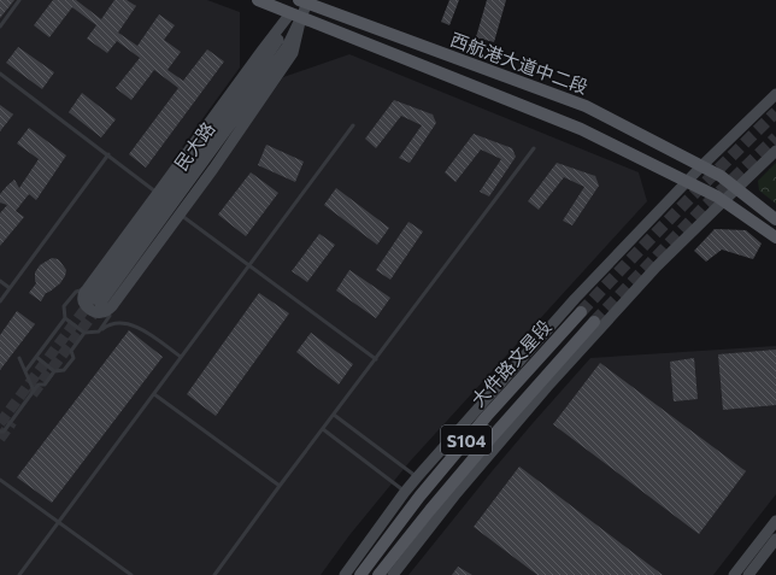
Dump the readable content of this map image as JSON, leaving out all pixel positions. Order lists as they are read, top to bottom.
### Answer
{
  "streets": {
    "main road": ["西航港大道中二段", "大件路文星段", "S104"],
    "street": ["民大路"]
  },
  "crossings": [
    ["西航港大道中二段", "民大路"]
  ]
}
